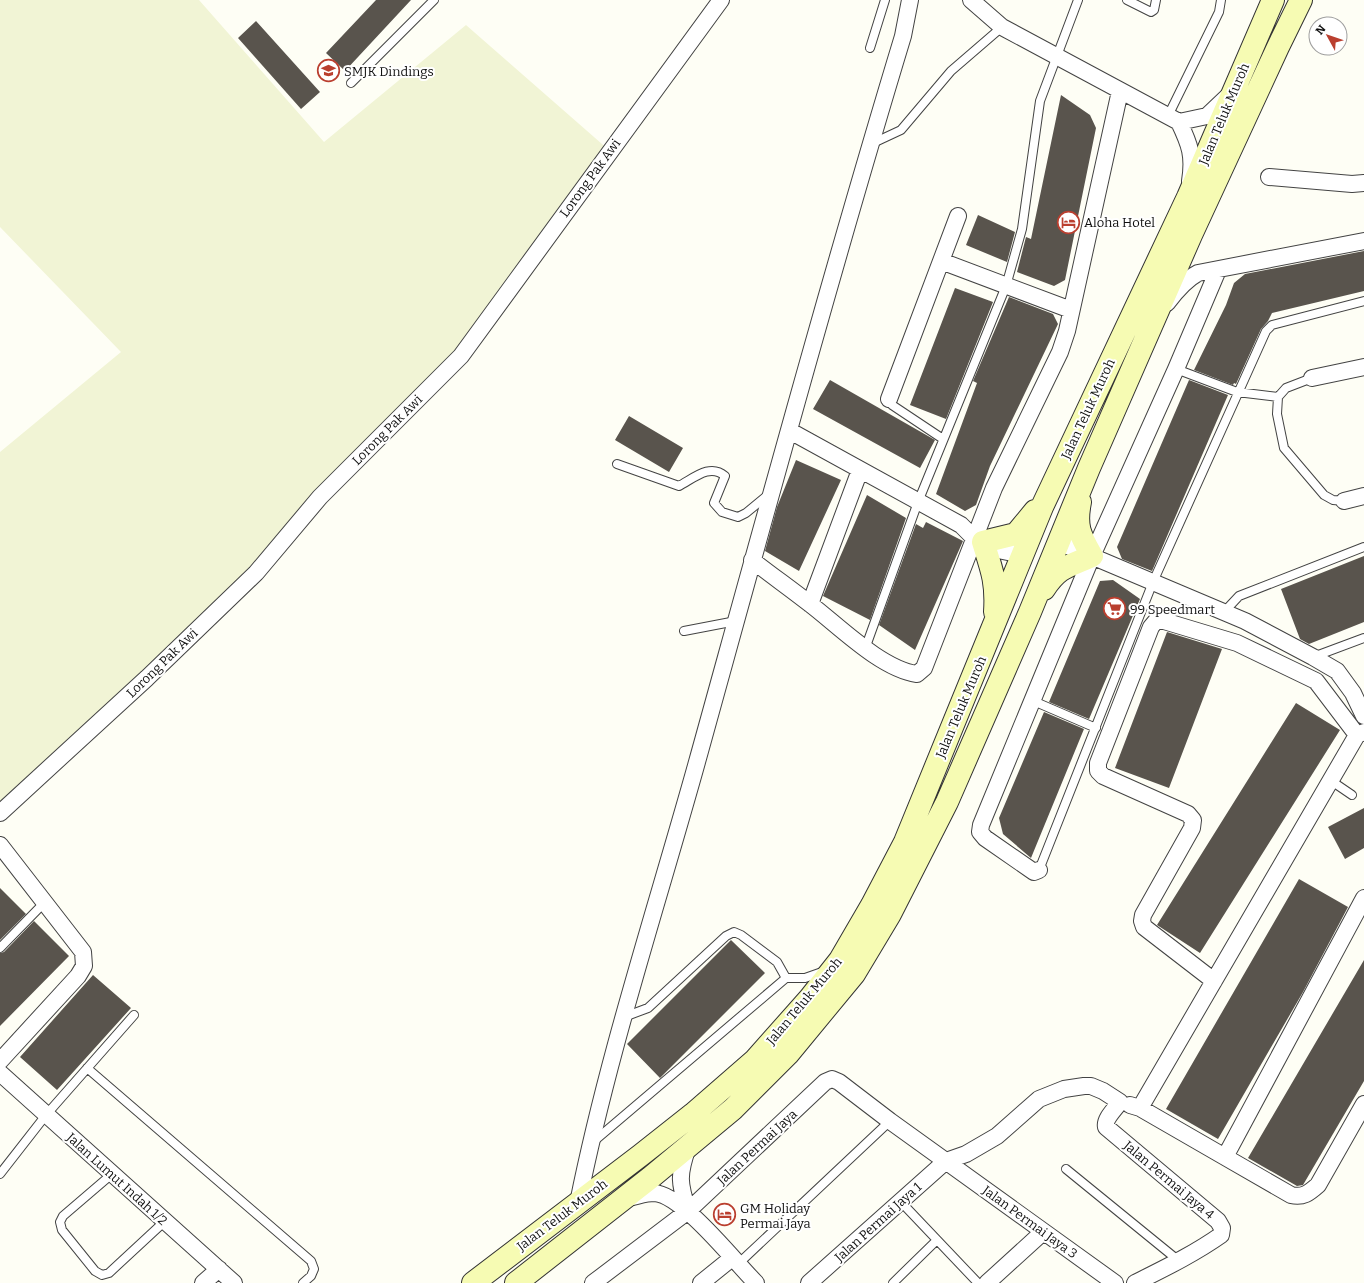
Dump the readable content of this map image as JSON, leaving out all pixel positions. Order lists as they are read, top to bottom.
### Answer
{
  "streets": {
    "main road": ["Jalan Teluk Muroh"],
    "street": [
      "Lorong Pak Awi",
      "Jalan Permai Jaya",
      "Jalan Lumut Indah 1/2",
      "Jalan Permai Jaya 4",
      "Jalan Permai Jaya 1",
      "Jalan Permai Jaya 3"
    ]
  },
  "crossings": [
    ["Jalan Permai Jaya", "Jalan Permai Jaya 3"],
    ["Jalan Permai Jaya 1", "Jalan Permai Jaya 3"]
  ],
  "places": {
    "school or university": ["SMJK Dindings"],
    "hotel": ["Aloha Hotel", "GM Holiday Permai Jaya"],
    "supermarket": ["99 Speedmart"]
  },
  "north": "top left"
}
